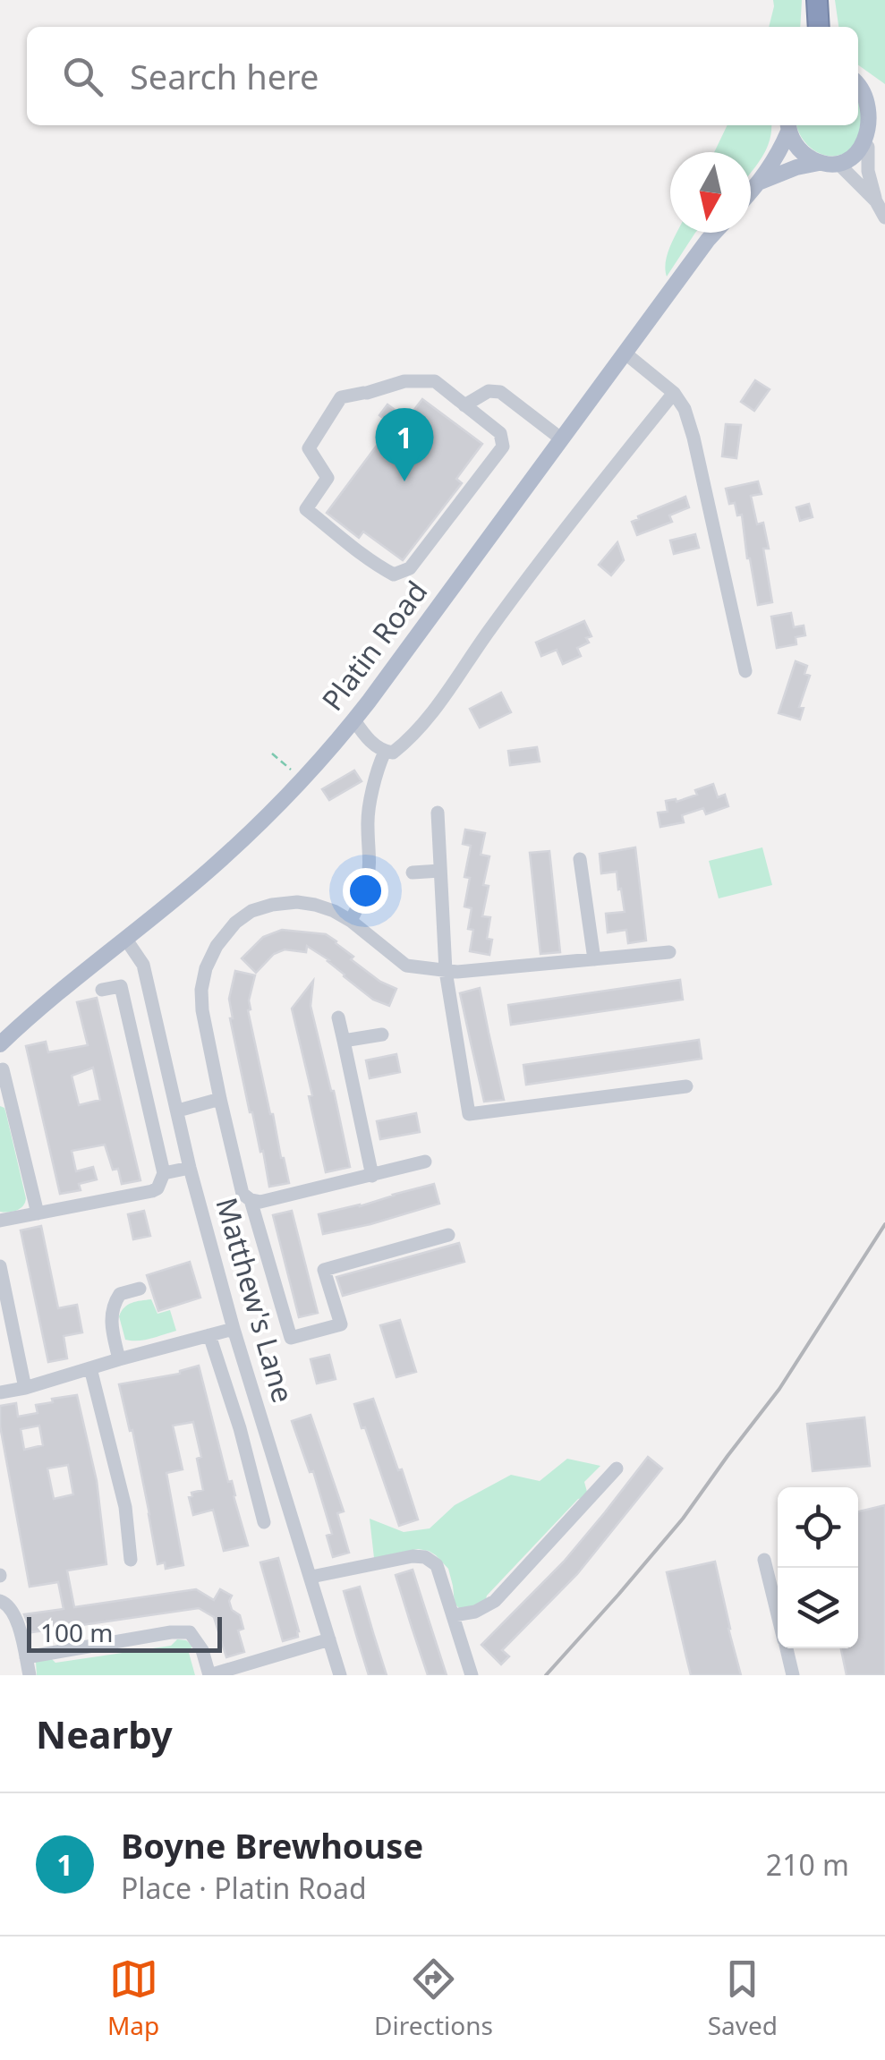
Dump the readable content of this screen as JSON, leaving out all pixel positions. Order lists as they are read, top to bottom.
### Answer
{
  "streets": {
    "main road": ["Platin Road"],
    "street": ["Matthew's Lane"]
  },
  "crossings": [
    ["Platin Road", "Matthew's Lane"]
  ],
  "scale_bar": "100 m",
  "north": "bottom",
  "page": {
    "search": "Search here",
    "pins": "1",
    "scale": "100 m",
    "heading": "Nearby",
    "list": [
      {
        "mark": "1",
        "name": "Boyne Brewhouse",
        "note": "Place · Platin Road",
        "value": "210 m"
      }
    ],
    "nav": ["Map", "Directions", "Saved"]
  }
}
